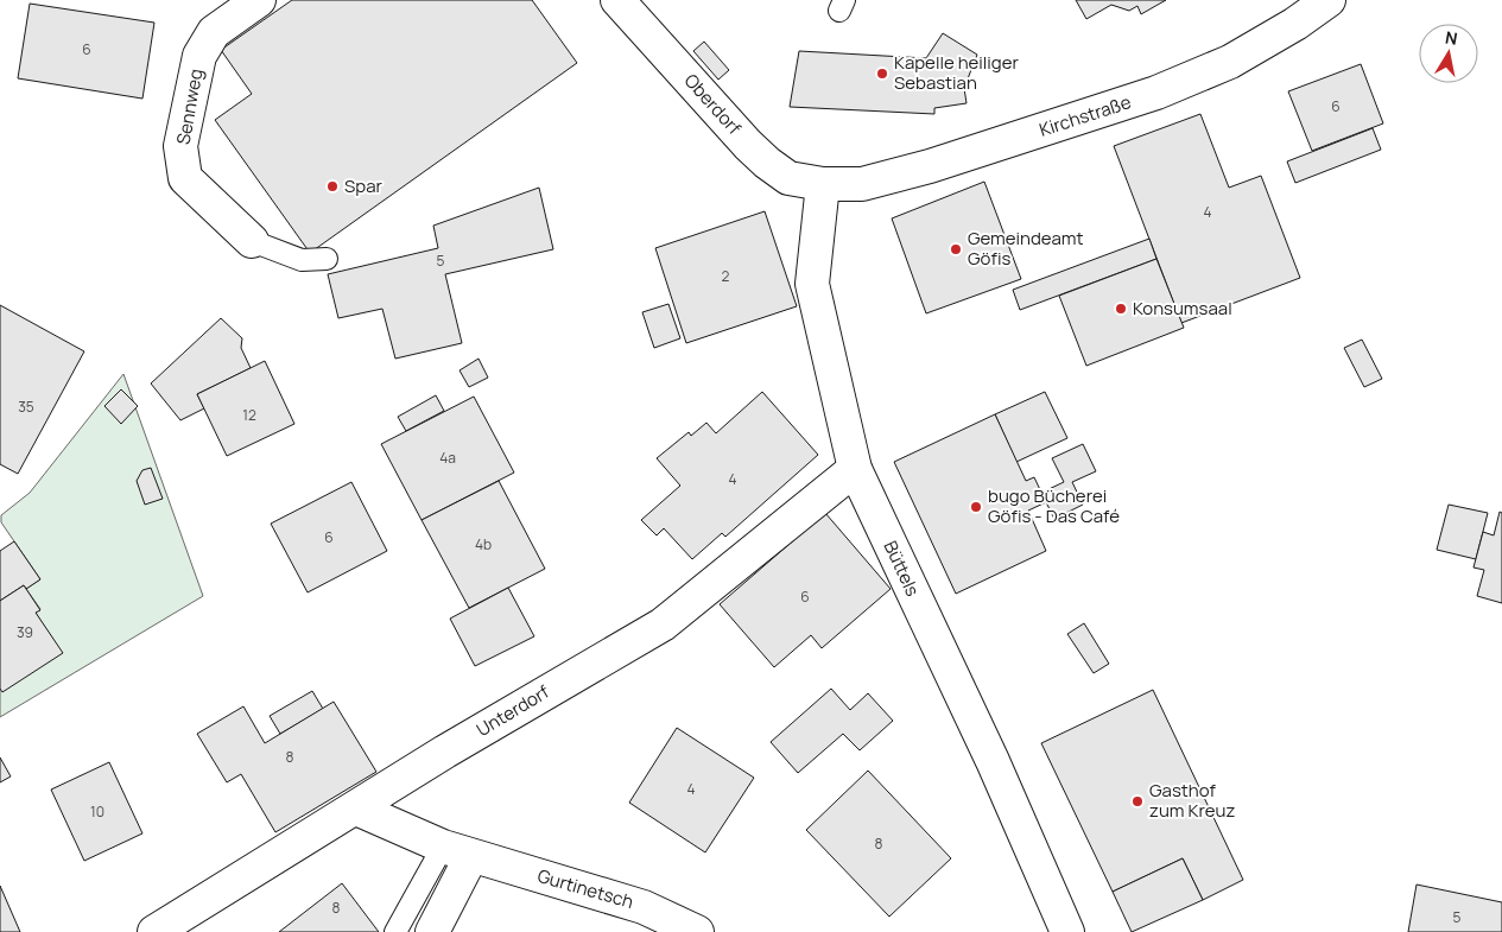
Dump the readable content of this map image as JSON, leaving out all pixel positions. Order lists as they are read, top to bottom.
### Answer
{
  "streets": {
    "street": [
      "Oberdorf",
      "Sennweg",
      "Kirchstraße",
      "Büttels",
      "Unterdorf",
      "Gurtinetsch"
    ]
  },
  "crossings": [
    ["Oberdorf", "Kirchstraße"],
    ["Oberdorf", "Büttels"],
    ["Kirchstraße", "Büttels"],
    ["Büttels", "Unterdorf"],
    ["Unterdorf", "Gurtinetsch"]
  ],
  "places": [
    "Kapelle heiliger Sebastian",
    "Spar",
    "Gemeindeamt Göfis",
    "Konsumsaal",
    "bugo Bücherei Göfis - Das Café",
    "Gasthof zum Kreuz"
  ],
  "house_numbers": [
    "6",
    "6",
    "4",
    "5",
    "2",
    "35",
    "12",
    "4a",
    "4",
    "6",
    "4b",
    "6",
    "39",
    "8",
    "4",
    "10",
    "8",
    "8",
    "5"
  ],
  "north": "top"
}
